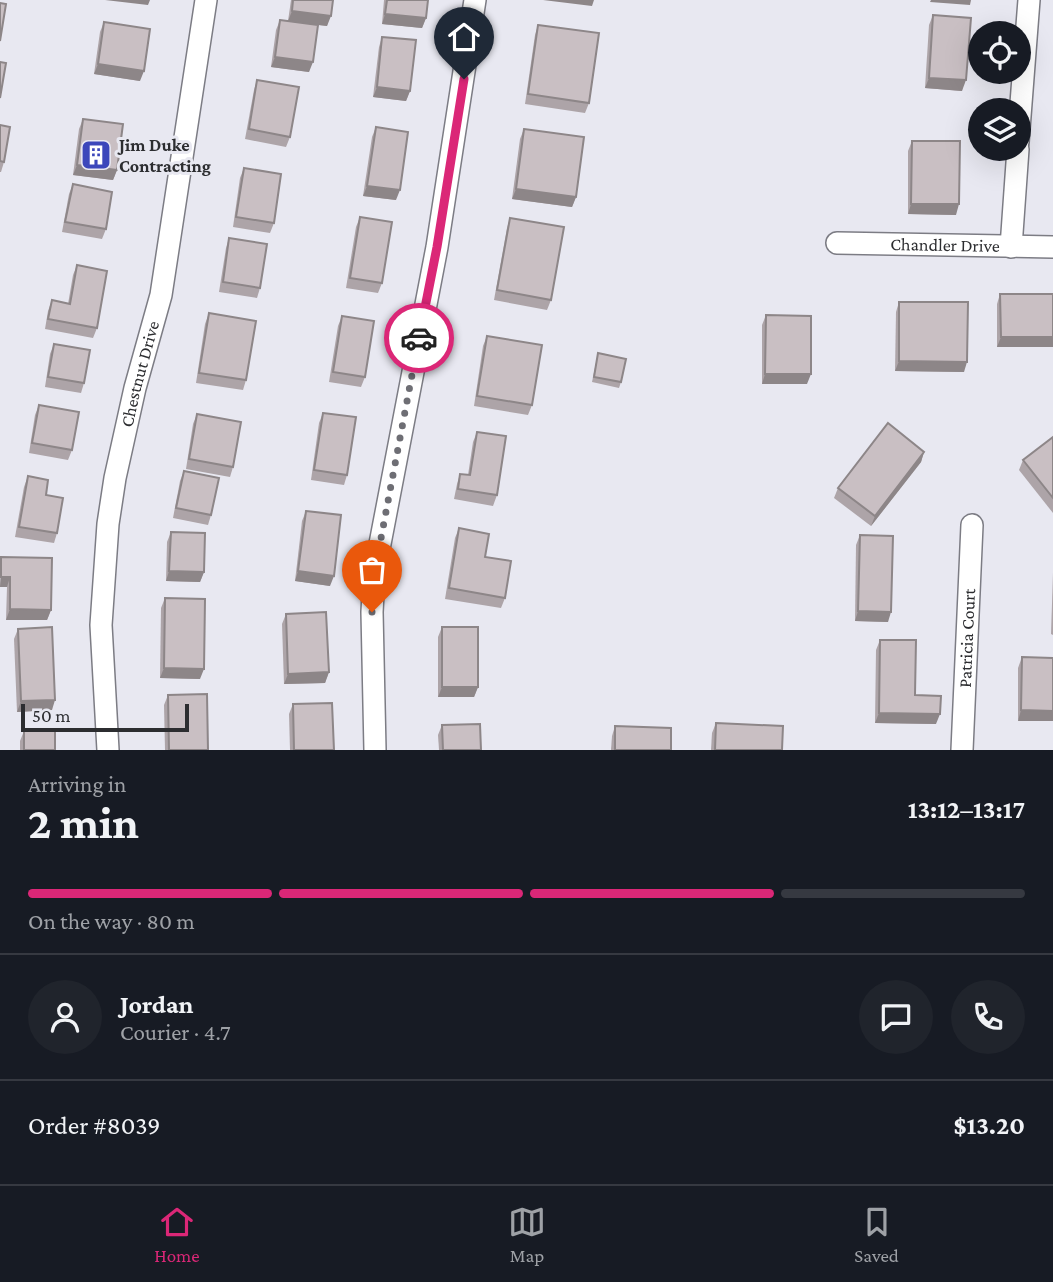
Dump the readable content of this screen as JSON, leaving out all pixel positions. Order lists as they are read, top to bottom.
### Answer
{
  "streets": {
    "street": ["Chandler Drive", "Chestnut Drive", "Patricia Court"]
  },
  "places": {
    "building": ["Jim Duke Contracting"]
  },
  "scale_bar": "50 m",
  "page": {
    "scale": "50 m",
    "heading": ["2 min", "Arriving in", "13:12–13:17"],
    "panel": [
      "Jordan",
      "Courier · 4.7",
      "Order #8039",
      "$13.20"
    ],
    "bar": "On the way · 80 m",
    "tabs": ["Home", "Map", "Saved"]
  }
}
